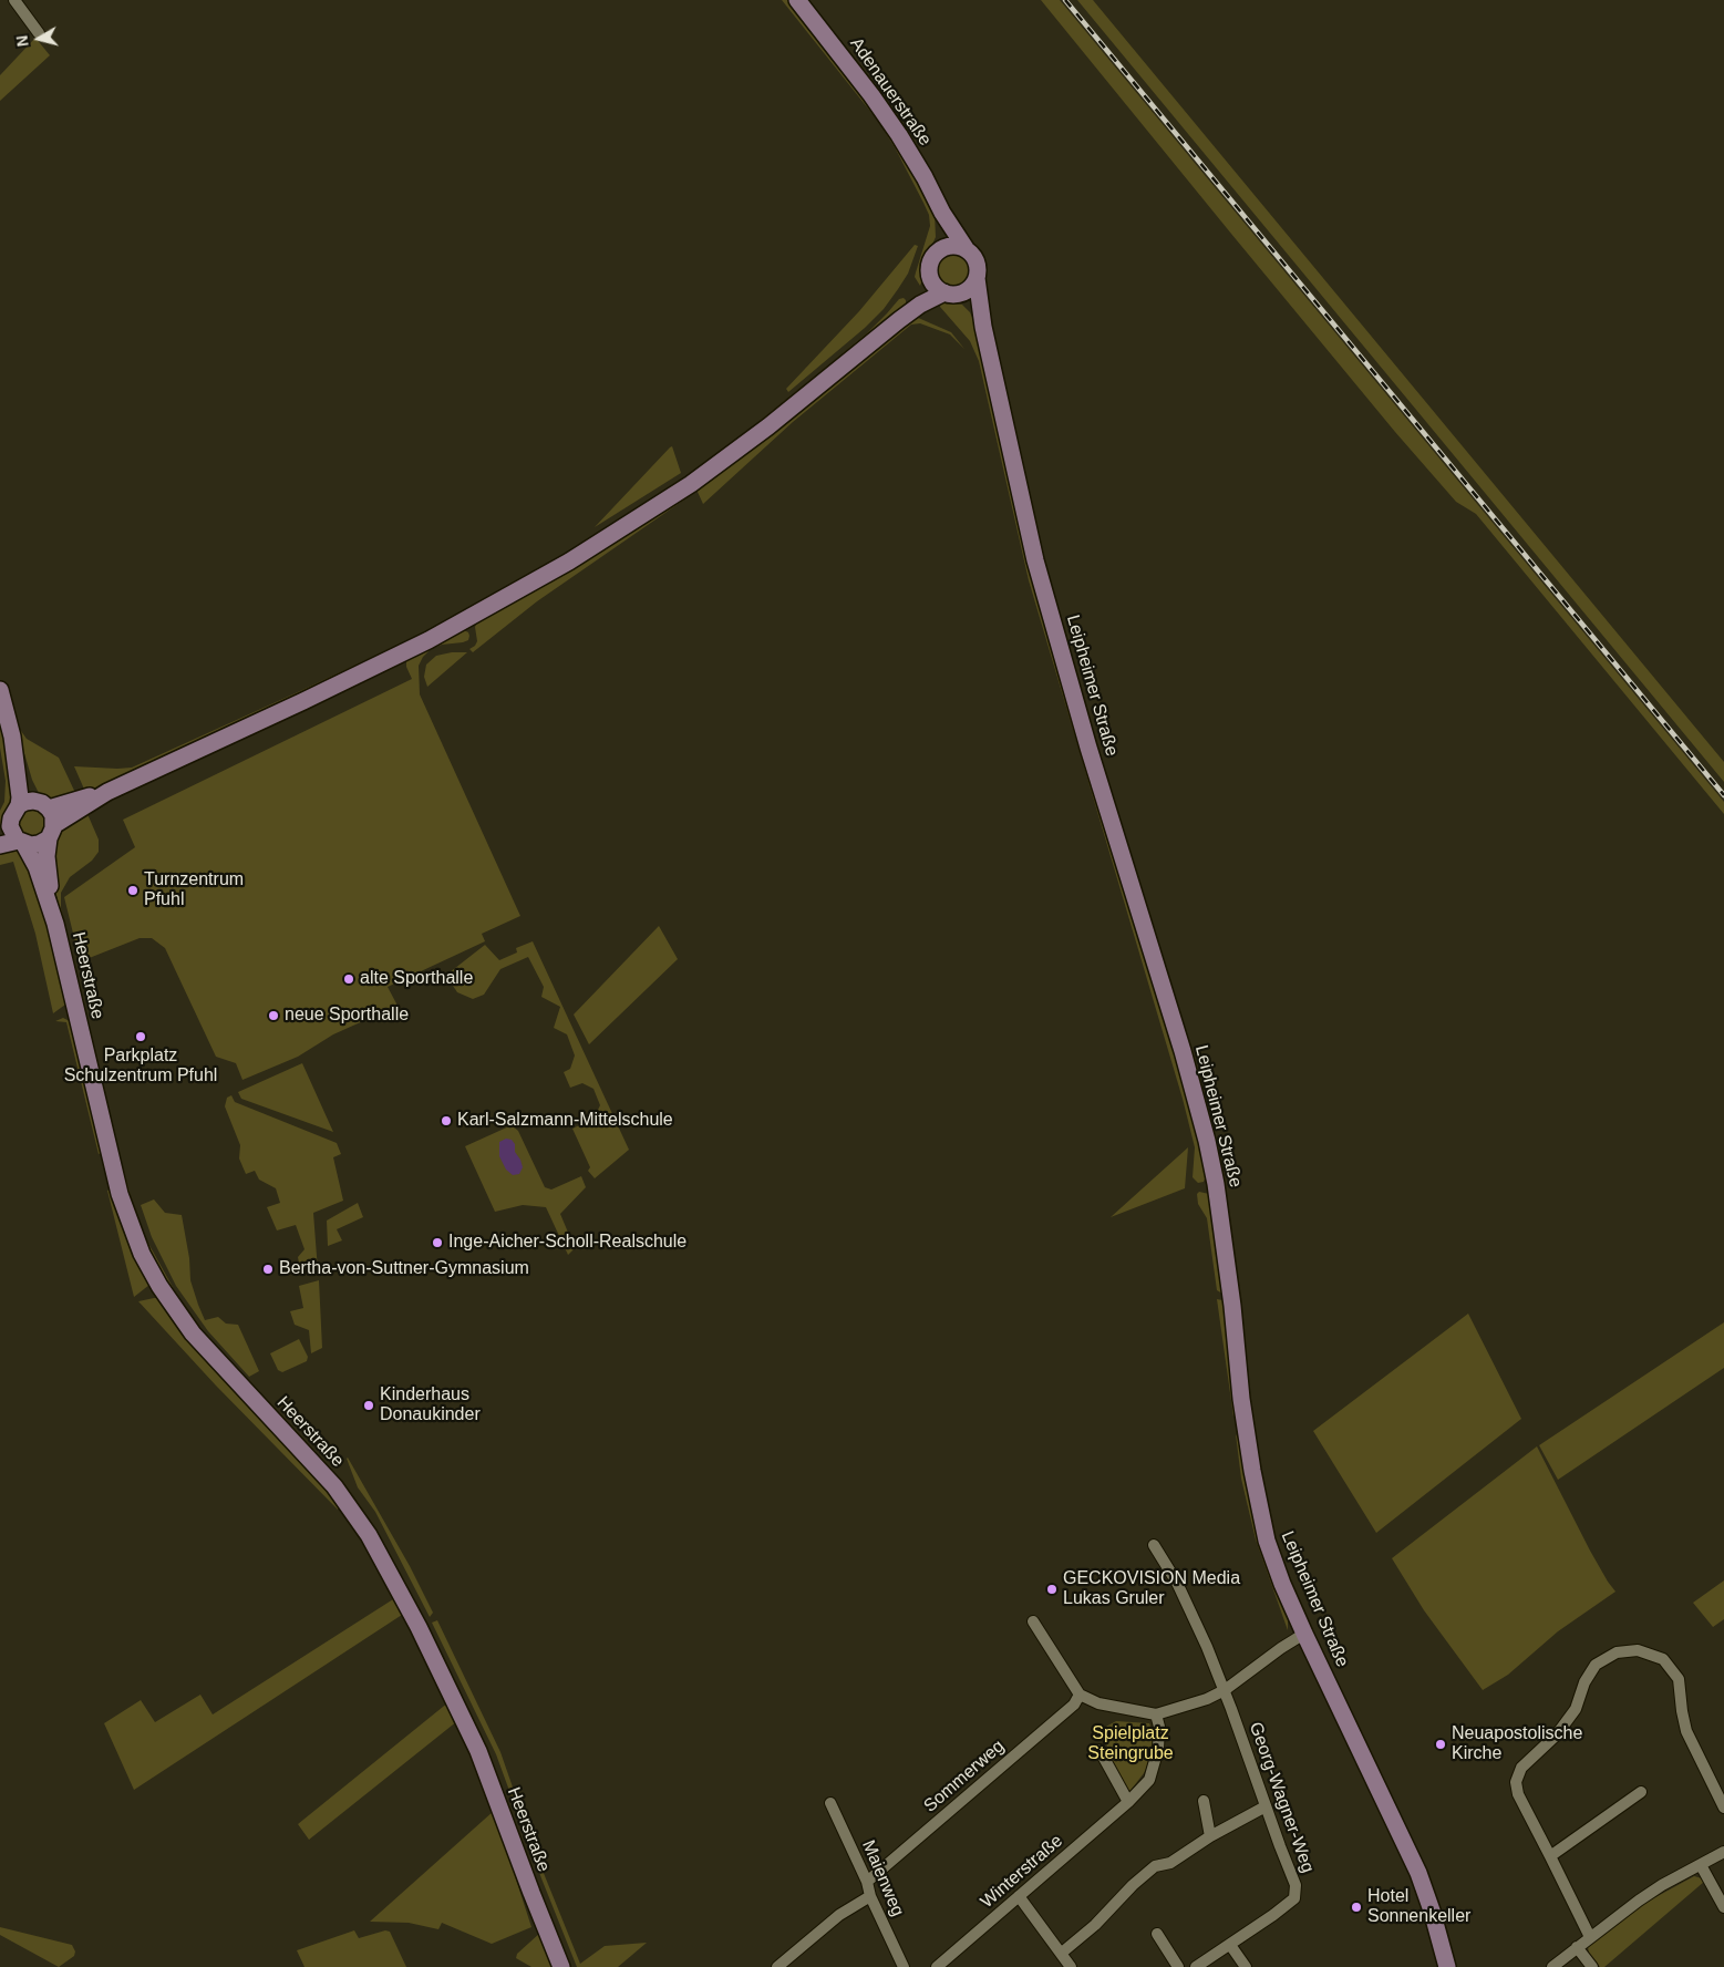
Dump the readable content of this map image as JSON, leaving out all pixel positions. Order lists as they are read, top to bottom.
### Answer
{
  "streets": {
    "street": [
      "Adenauerstraße",
      "Leipheimer Straße",
      "Heerstraße",
      "Sommerweg",
      "Georg-Wagner-Weg",
      "Winterstraße",
      "Maienweg"
    ]
  },
  "crossings": [
    ["Adenauerstraße", "Leipheimer Straße"],
    ["Sommerweg", "Maienweg"]
  ],
  "parks": ["Spielplatz Steingrube"],
  "places": [
    "Turnzentrum Pfuhl",
    "alte Sporthalle",
    "neue Sporthalle",
    "Parkplatz Schulzentrum Pfuhl",
    "Karl-Salzmann-Mittelschule",
    "Inge-Aicher-Scholl-Realschule",
    "Bertha-von-Suttner-Gymnasium",
    "Kinderhaus Donaukinder",
    "GECKOVISION Media Lukas Gruler",
    "Neuapostolische Kirche",
    "Hotel Sonnenkeller"
  ],
  "north": "left"
}
